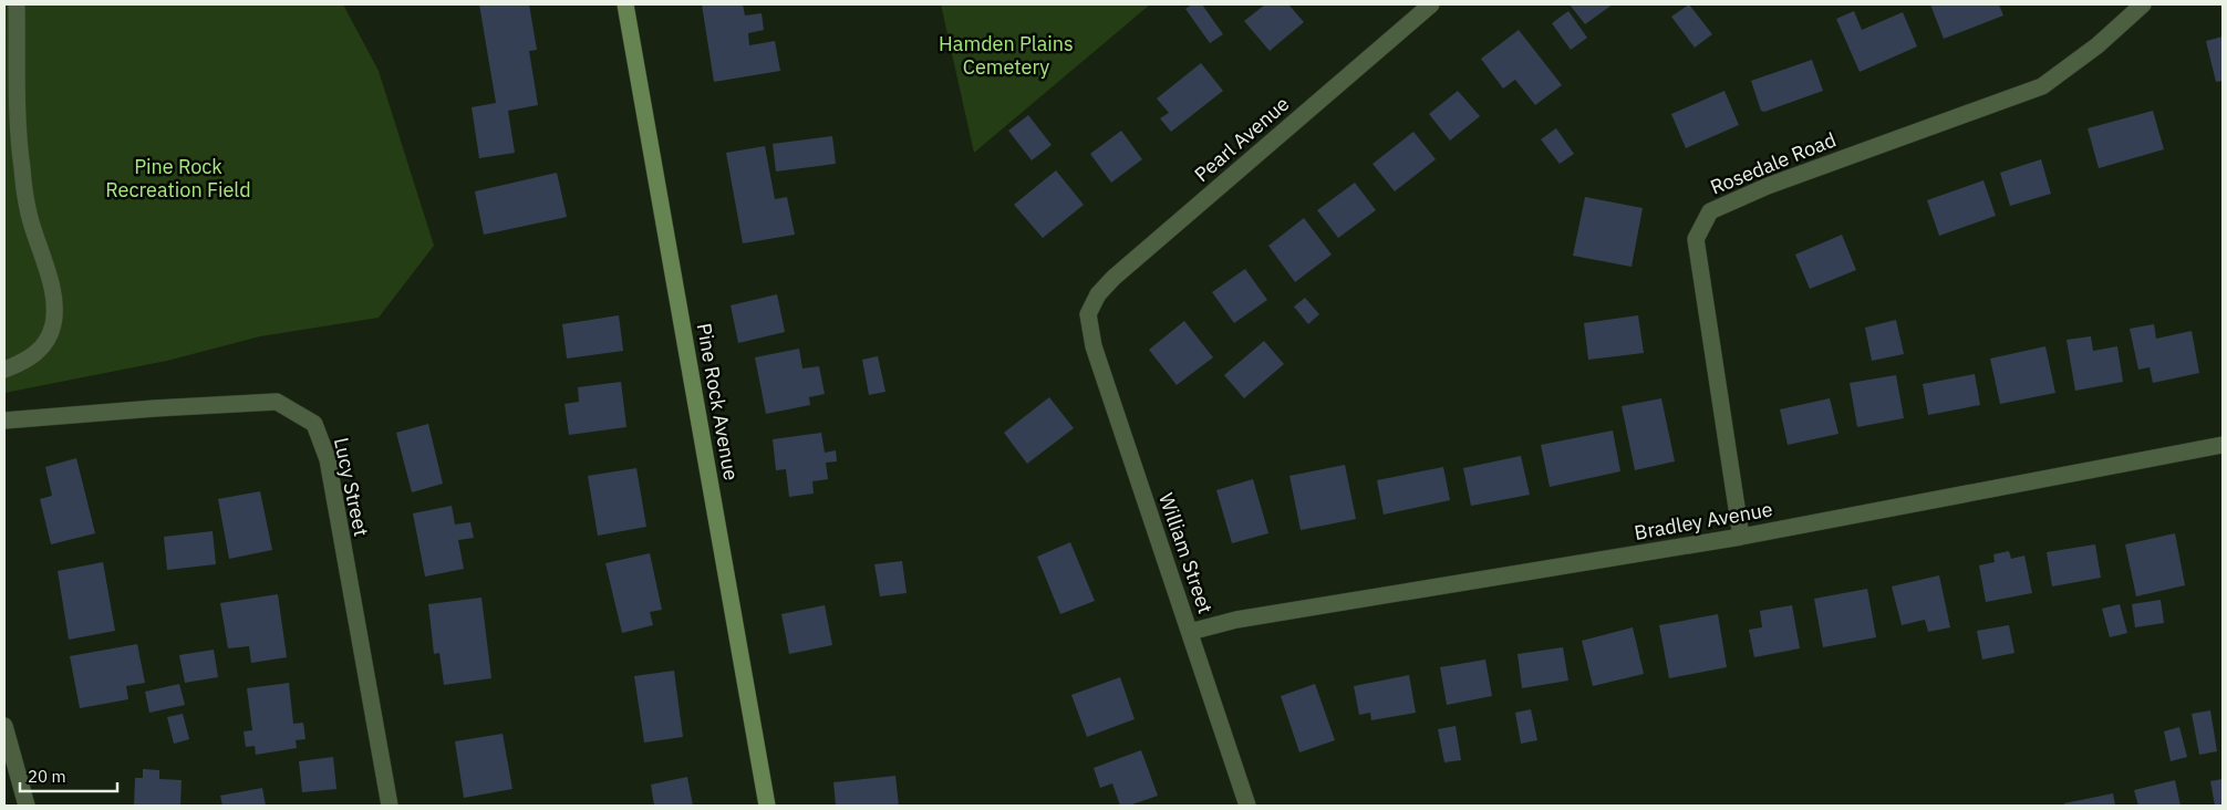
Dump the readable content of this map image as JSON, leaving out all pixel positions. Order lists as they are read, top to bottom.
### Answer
{
  "streets": {
    "street": [
      "Pearl Avenue",
      "Rosedale Road",
      "Pine Rock Avenue",
      "Lucy Street",
      "Bradley Avenue",
      "William Street"
    ]
  },
  "crossings": [
    ["Pearl Avenue", "William Street"],
    ["Rosedale Road", "Bradley Avenue"],
    ["Bradley Avenue", "William Street"]
  ],
  "parks": ["Hamden Plains Cemetery", "Pine Rock Recreation Field"],
  "scale_bar": "20 m"
}
